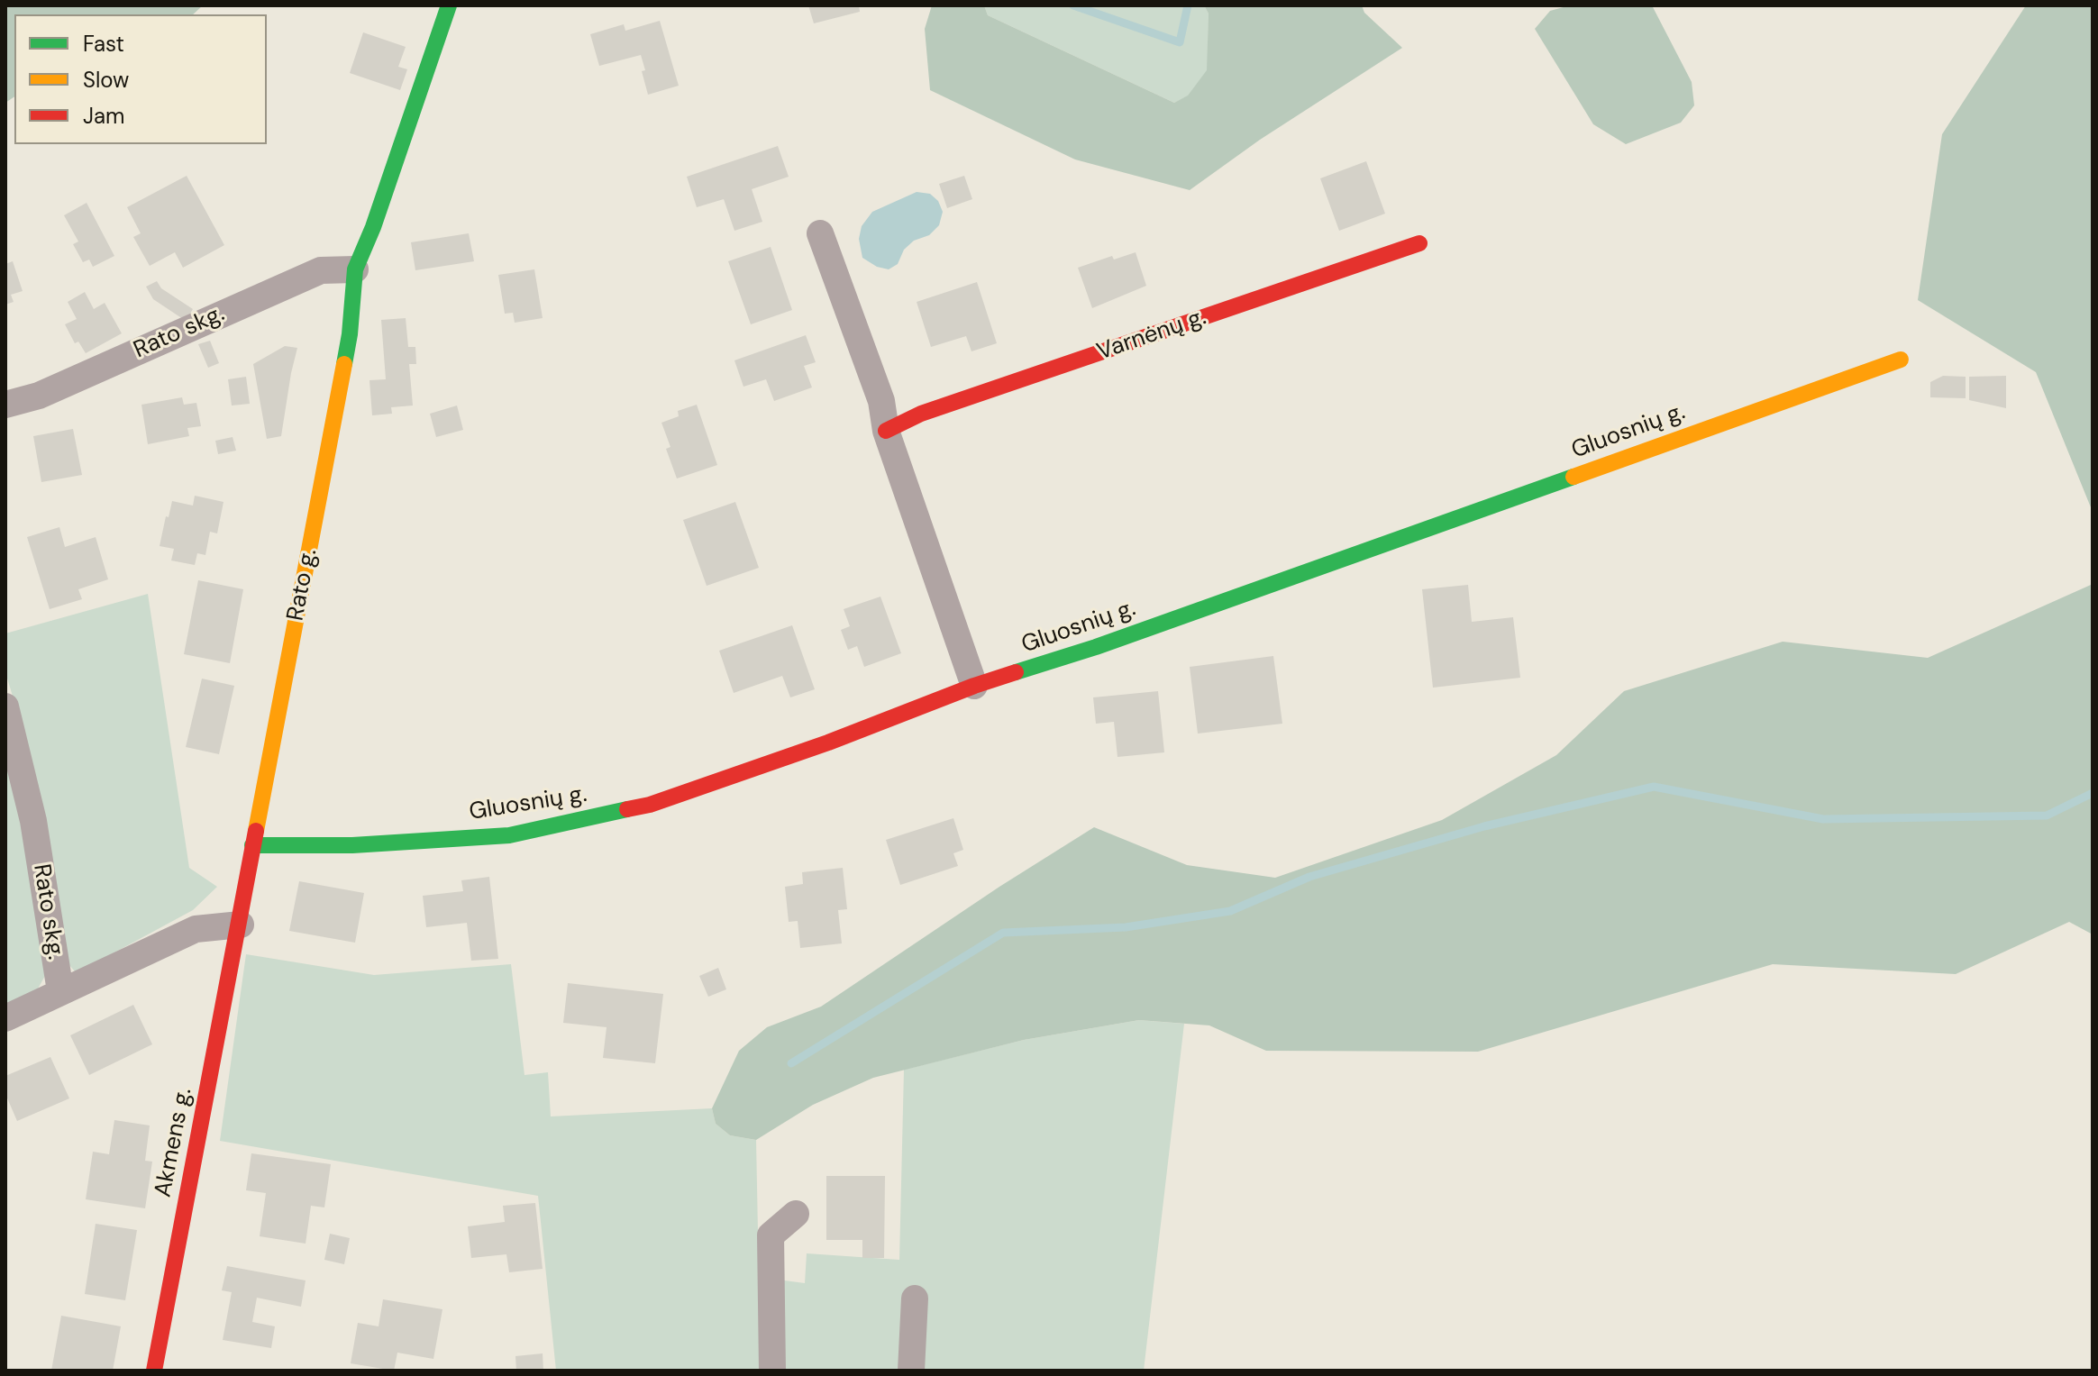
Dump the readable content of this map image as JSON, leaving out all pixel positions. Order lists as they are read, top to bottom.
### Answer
{
  "streets": {
    "street": [
      "Rato skg.",
      "Varnėnų g.",
      "Gluosnių g.",
      "Rato g.",
      "Akmens g."
    ]
  },
  "crossings": [
    ["Rato skg.", "Rato g."],
    ["Gluosnių g.", "Rato g."],
    ["Rato g.", "Akmens g."]
  ],
  "legend": ["Fast", "Slow", "Jam"]
}
